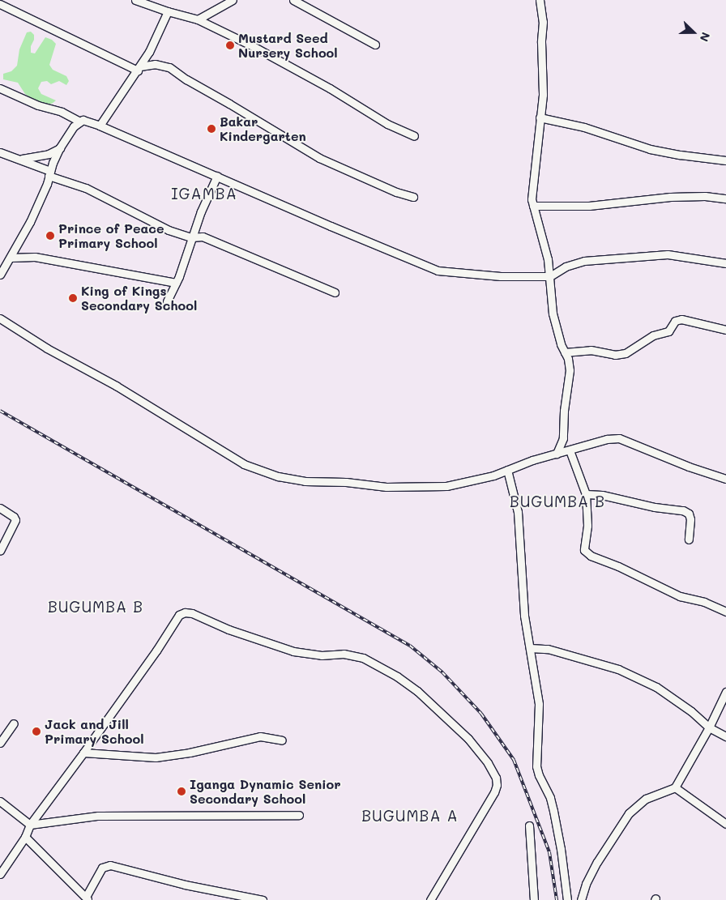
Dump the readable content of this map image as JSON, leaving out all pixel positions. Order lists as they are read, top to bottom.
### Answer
{
  "districts": [
    "IGAMBA",
    "BUGUMBA B",
    "BUGUMBA B",
    "BUGUMBA A"
  ],
  "places": [
    "Mustard Seed Nursery School",
    "Bakar Kindergarten",
    "Prince of Peace Primary School",
    "King of Kings Secondary School",
    "Jack and Jill Primary School",
    "Iganga Dynamic Senior Secondary School"
  ],
  "north": "right"
}
